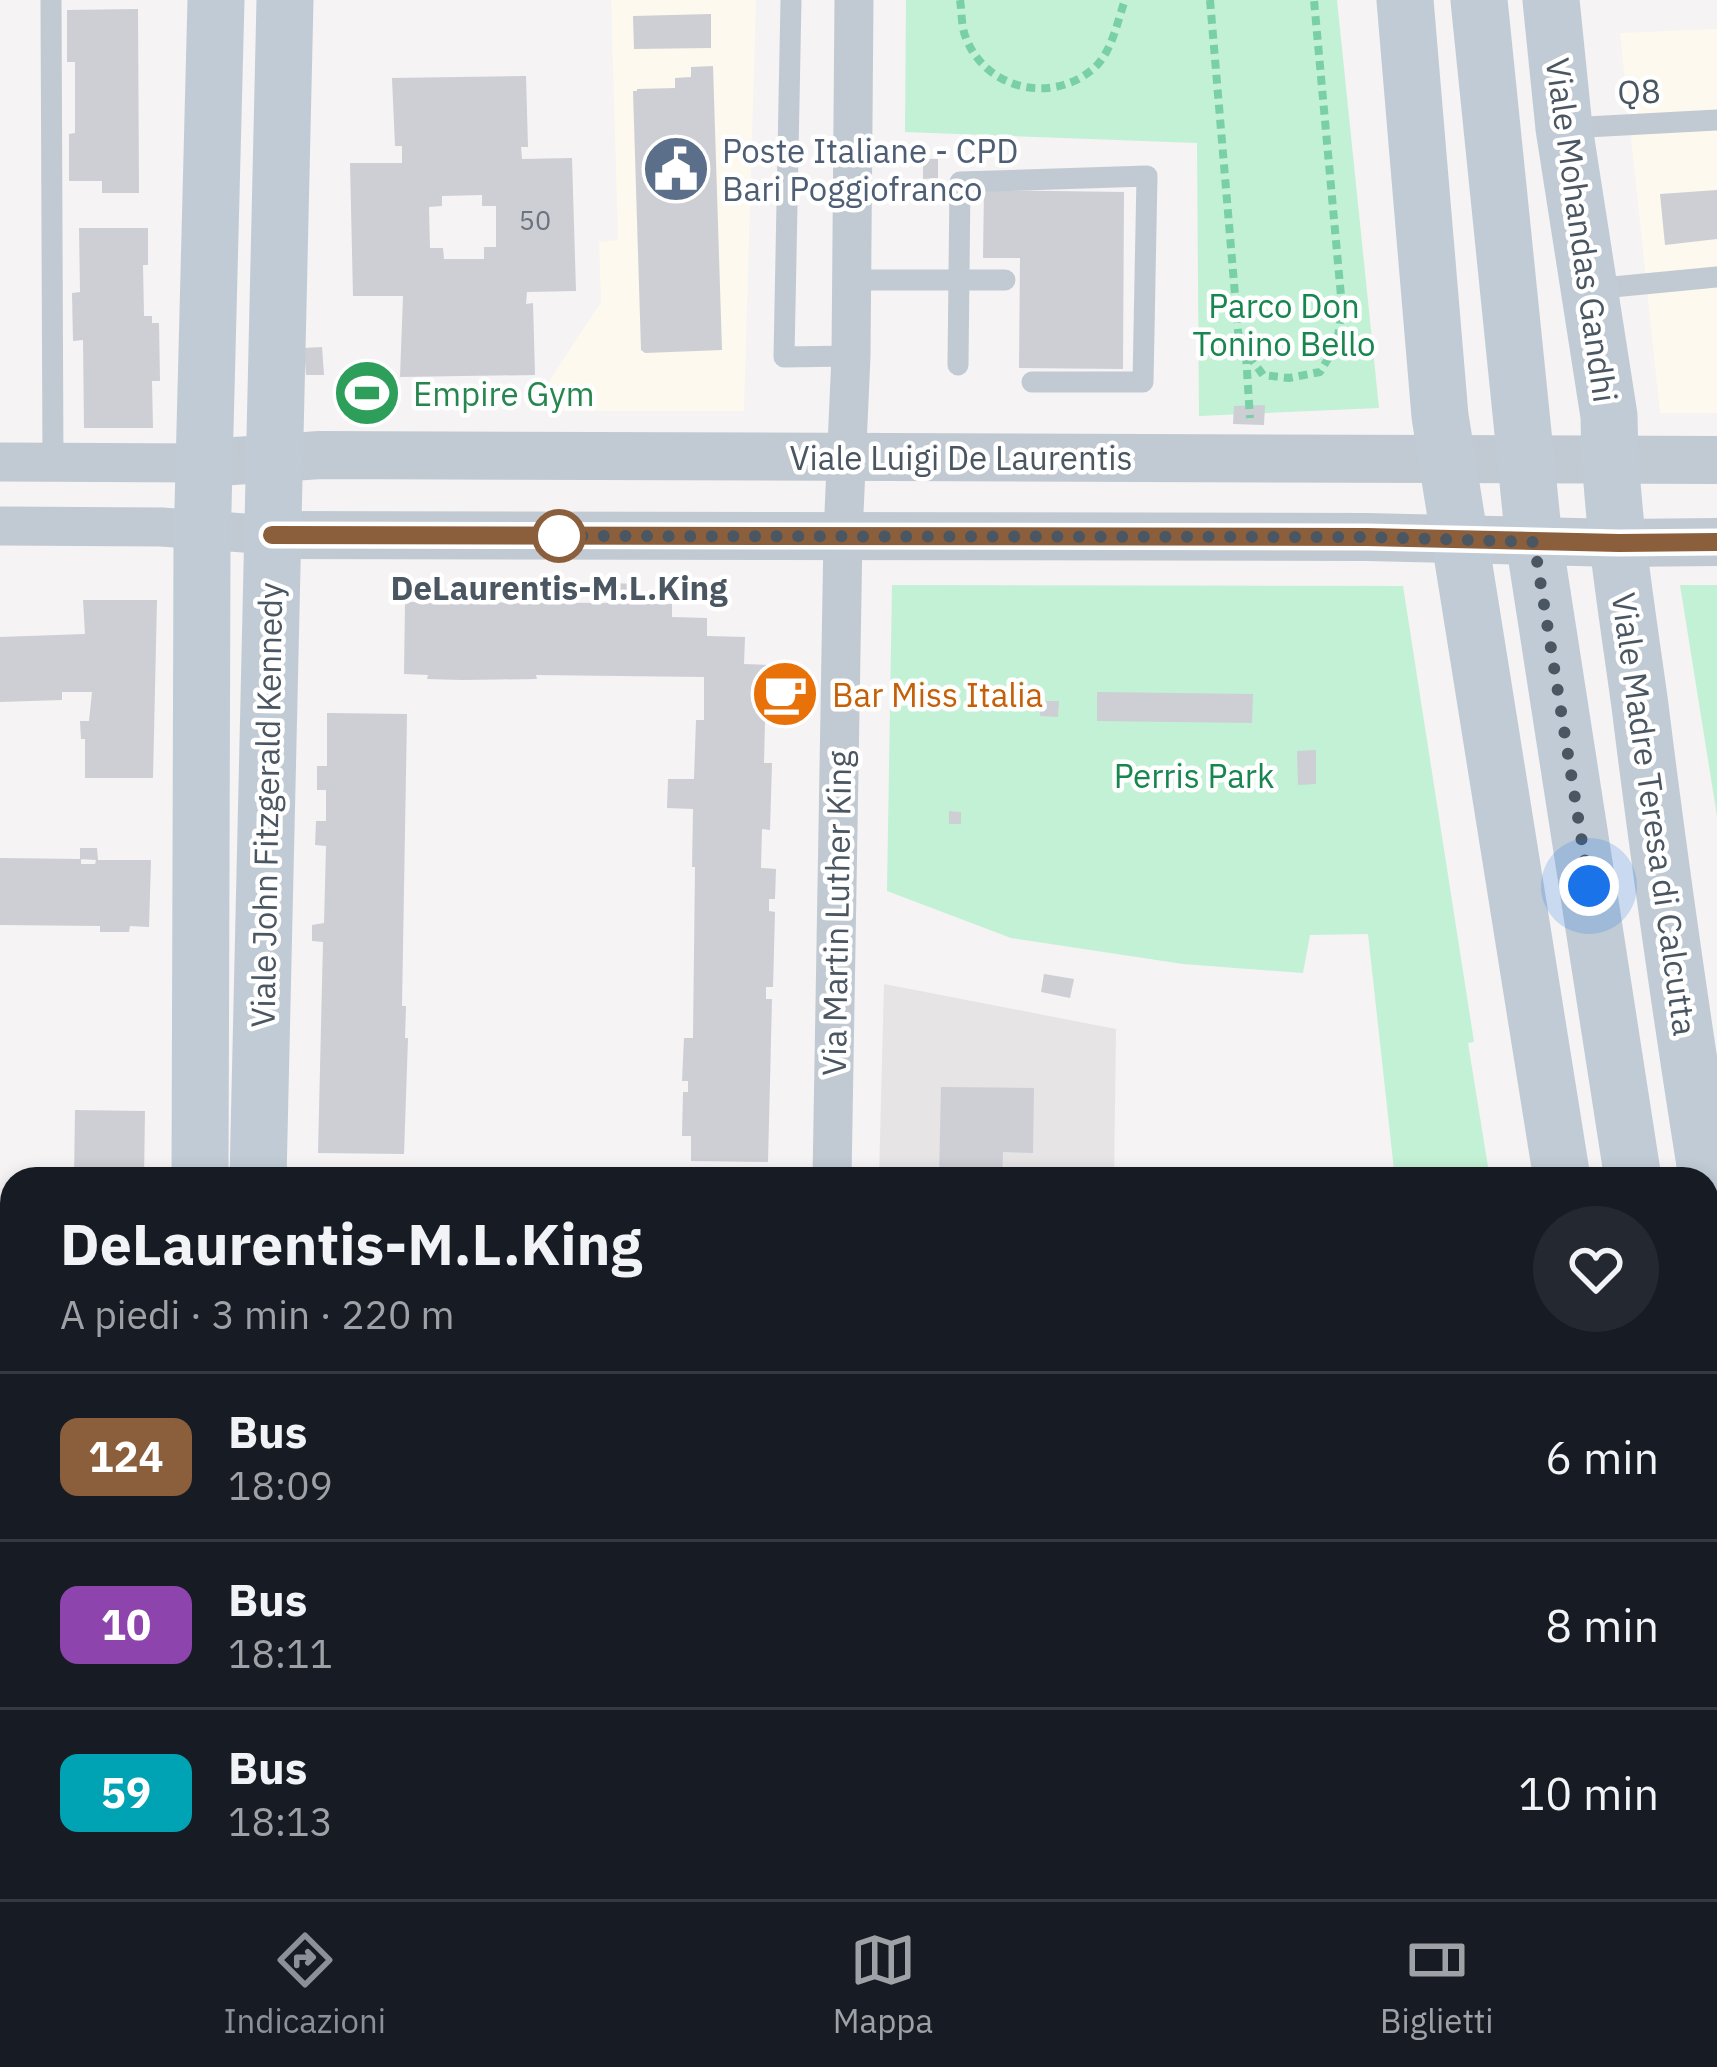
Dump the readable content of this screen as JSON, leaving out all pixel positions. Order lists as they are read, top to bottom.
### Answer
{
  "streets": {
    "main road": ["Viale Mohandas Gandhi", "Viale John Fitzgerald Kennedy", "Viale Madre Teresa di Calcutta"],
    "street": ["Viale Luigi De Laurentis", "Via Martin Luther King"],
    "lane": ["Q8"]
  },
  "crossings": [
    ["Q8", "Viale Mohandas Gandhi"],
    ["Viale Mohandas Gandhi", "Viale Luigi De Laurentis"],
    ["Viale Mohandas Gandhi", "Viale Madre Teresa di Calcutta"],
    ["Viale Luigi De Laurentis", "Viale John Fitzgerald Kennedy"],
    ["Viale Luigi De Laurentis", "Viale Madre Teresa di Calcutta"],
    ["Viale Luigi De Laurentis", "Via Martin Luther King"]
  ],
  "parks": ["Parco Don Tonino Bello", "Perris Park"],
  "places": {
    "public building": ["Poste Italiane - CPD Bari Poggiofranco"],
    "sports": ["Empire Gym"],
    "other": ["DeLaurentis-M.L.King"],
    "cafe": ["Bar Miss Italia"]
  },
  "lines": ["bus line 124"],
  "house_numbers": ["50"],
  "page": {
    "heading": ["DeLaurentis-M.L.King", "A piedi · 3 min · 220 m"],
    "list": [
      {
        "mark": "124",
        "name": "Bus",
        "note": "18:09",
        "value": "6 min"
      },
      {
        "mark": "10",
        "name": "Bus",
        "note": "18:11",
        "value": "8 min"
      },
      {
        "mark": "59",
        "name": "Bus",
        "note": "18:13",
        "value": "10 min"
      }
    ],
    "tabs": ["Indicazioni", "Mappa", "Biglietti"]
  }
}
